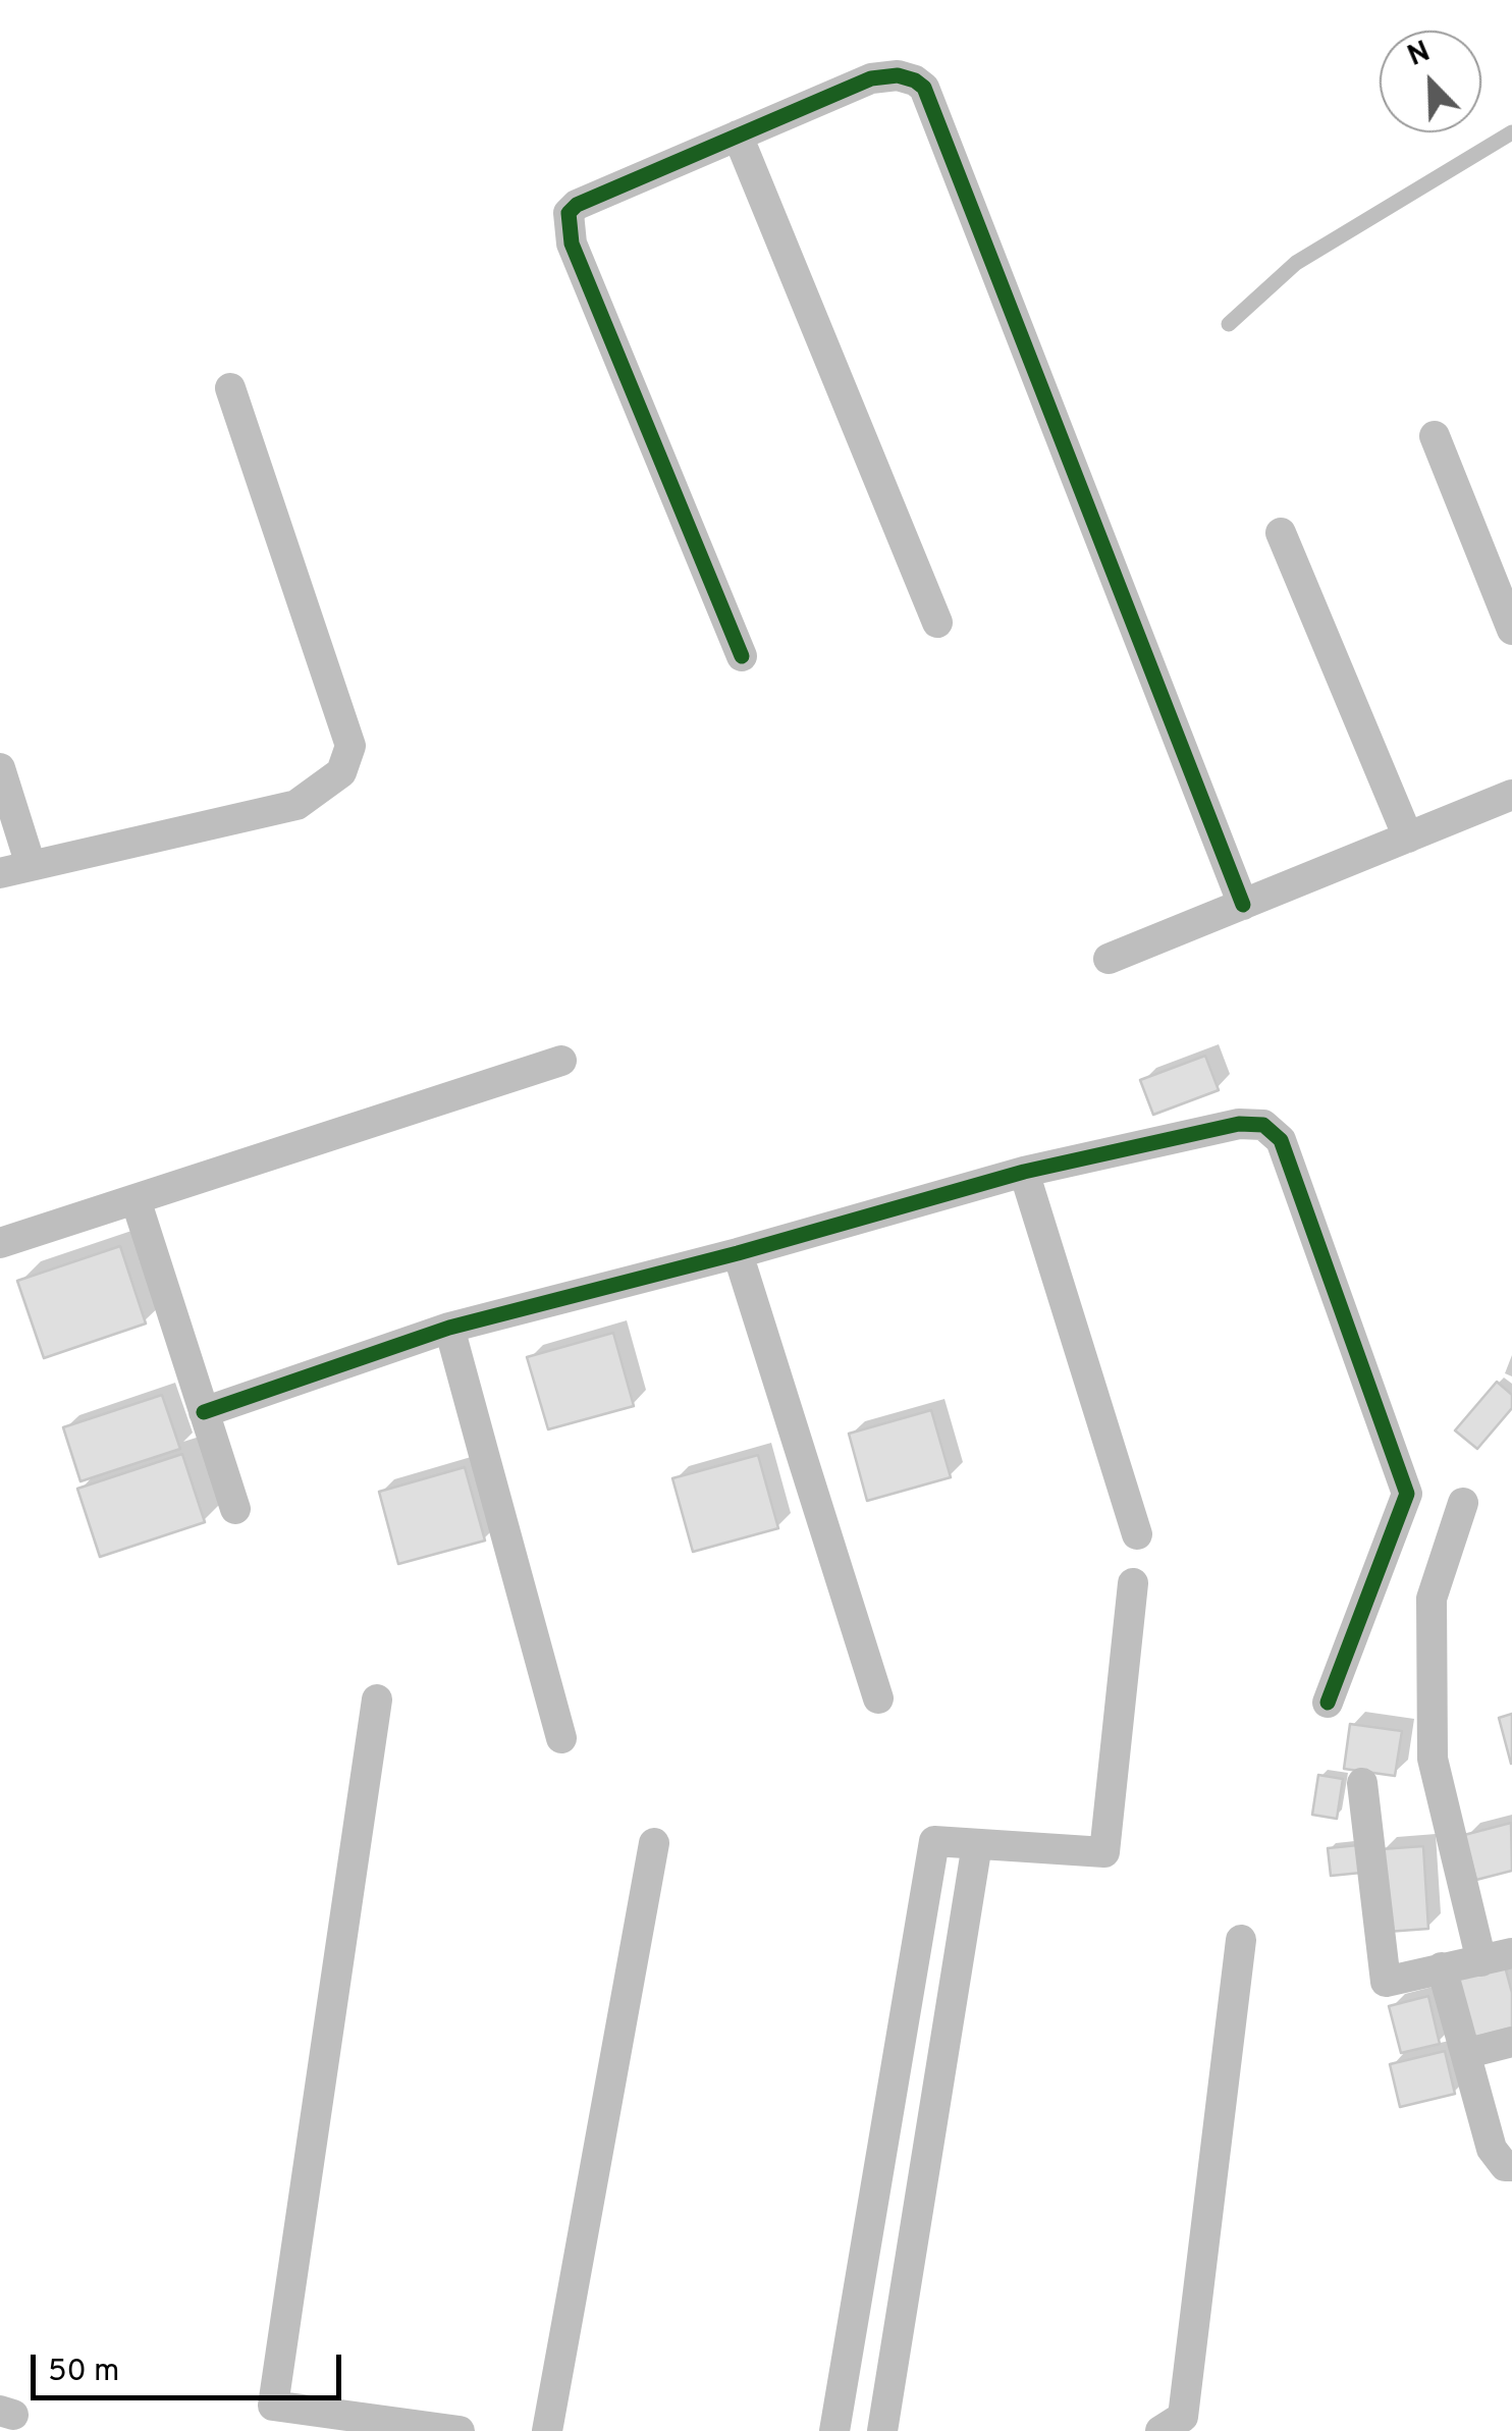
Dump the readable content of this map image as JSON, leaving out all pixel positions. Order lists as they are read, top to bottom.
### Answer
{
  "scale_bar": "50 m",
  "north": "top left"
}
